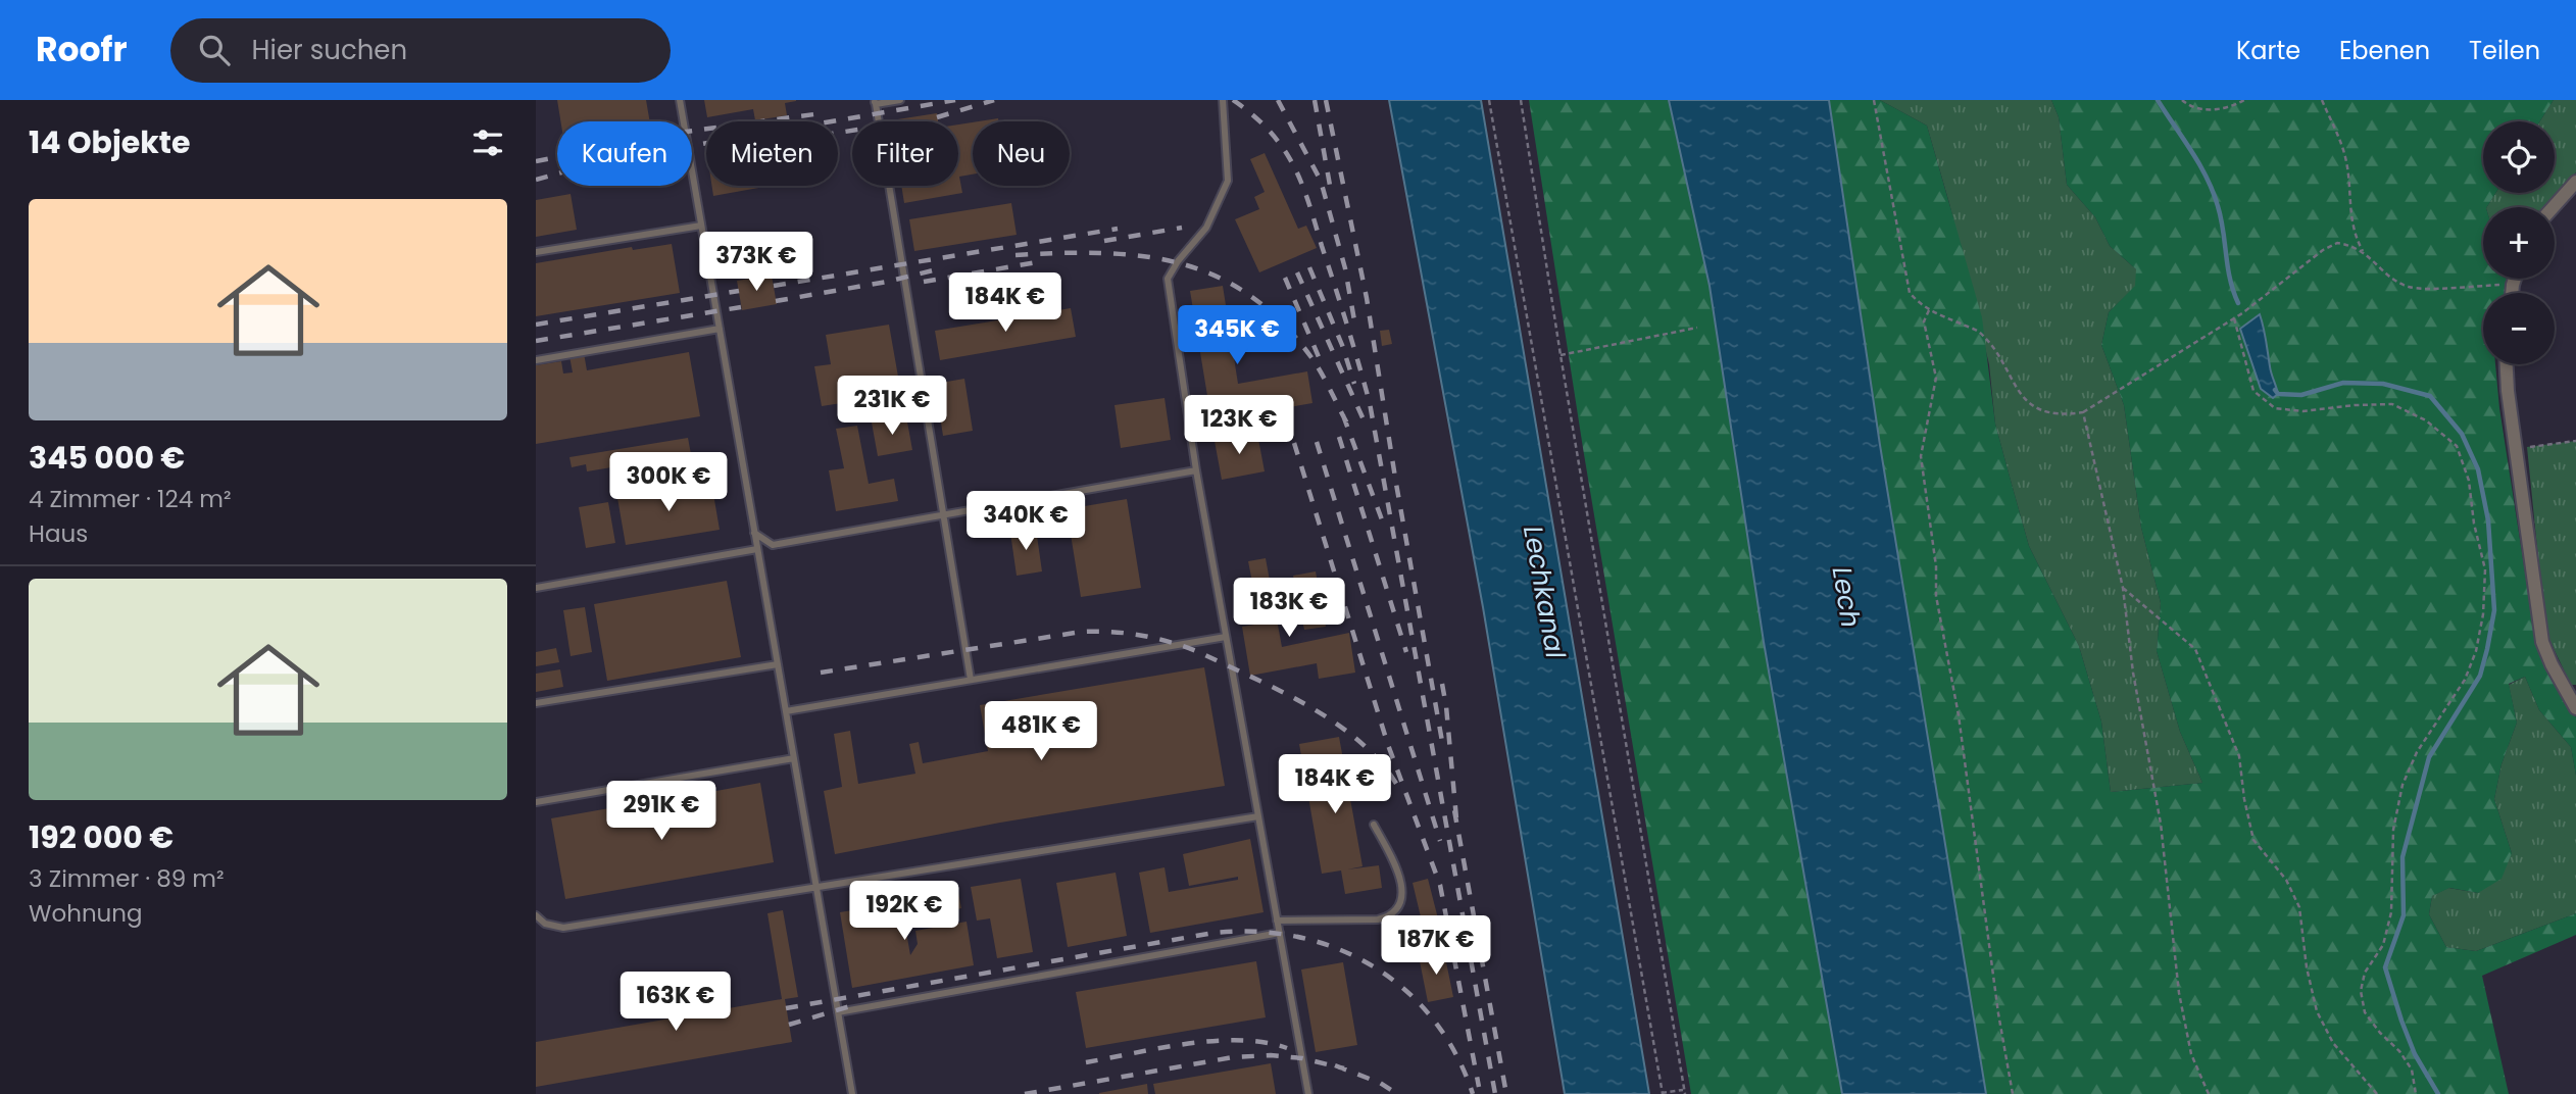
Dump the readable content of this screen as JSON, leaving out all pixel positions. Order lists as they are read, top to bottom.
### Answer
{
  "water": ["Lechkanal", "Lech"],
  "page": {
    "header": "Roofr",
    "search": "Hier suchen",
    "nav": ["Karte", "Ebenen", "Teilen"],
    "heading": "14 Objekte",
    "map_buttons": ["+", "−"],
    "chip": [
      "Kaufen",
      "Mieten",
      "Filter",
      "Neu"
    ],
    "list": [
      {
        "name": "345 000 €",
        "note": "4 Zimmer · 124 m² · Haus"
      },
      {
        "name": "192 000 €",
        "note": "3 Zimmer · 89 m² · Wohnung"
      }
    ],
    "price": [
      "373K €",
      "184K €",
      "345K €",
      "231K €",
      "123K €",
      "300K €",
      "340K €",
      "183K €",
      "481K €",
      "184K €",
      "291K €",
      "192K €",
      "187K €",
      "163K €"
    ]
  }
}
